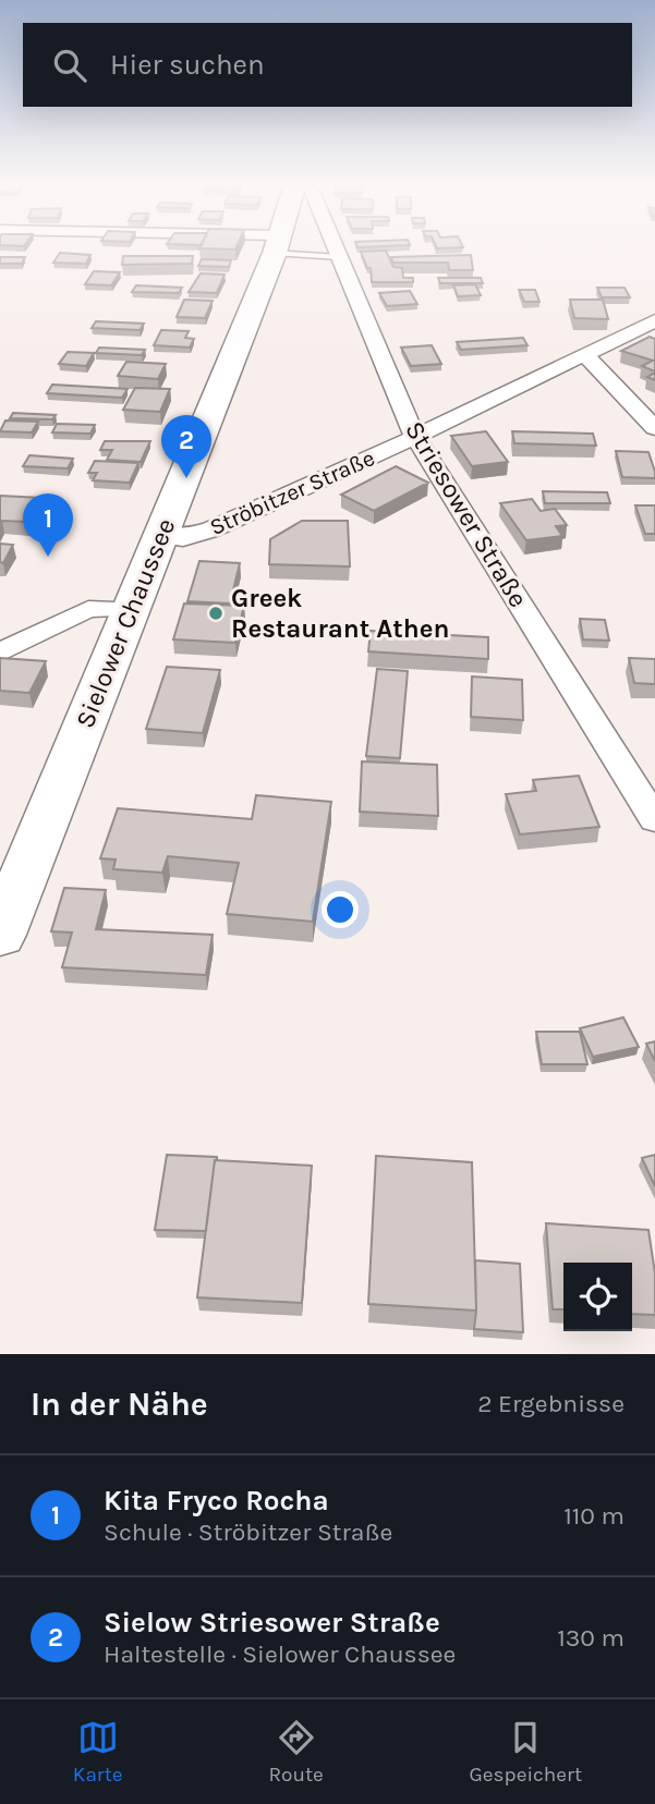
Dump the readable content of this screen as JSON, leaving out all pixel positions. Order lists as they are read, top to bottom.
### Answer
{
  "streets": {
    "main road": ["Sielower Chaussee"],
    "street": ["Ströbitzer Straße", "Striesower Straße"]
  },
  "crossings": [
    ["Ströbitzer Straße", "Striesower Straße"],
    ["Ströbitzer Straße", "Sielower Chaussee"]
  ],
  "places": ["Greek Restaurant Athen"],
  "page": {
    "search": "Hier suchen",
    "pins": ["2", "1"],
    "heading": ["In der Nähe", "2 Ergebnisse"],
    "list": [
      {
        "mark": "1",
        "name": "Kita Fryco Rocha",
        "note": "Schule · Ströbitzer Straße",
        "value": "110 m"
      },
      {
        "mark": "2",
        "name": "Sielow Striesower Straße",
        "note": "Haltestelle · Sielower Chaussee",
        "value": "130 m"
      }
    ],
    "nav": ["Karte", "Route", "Gespeichert"]
  }
}
